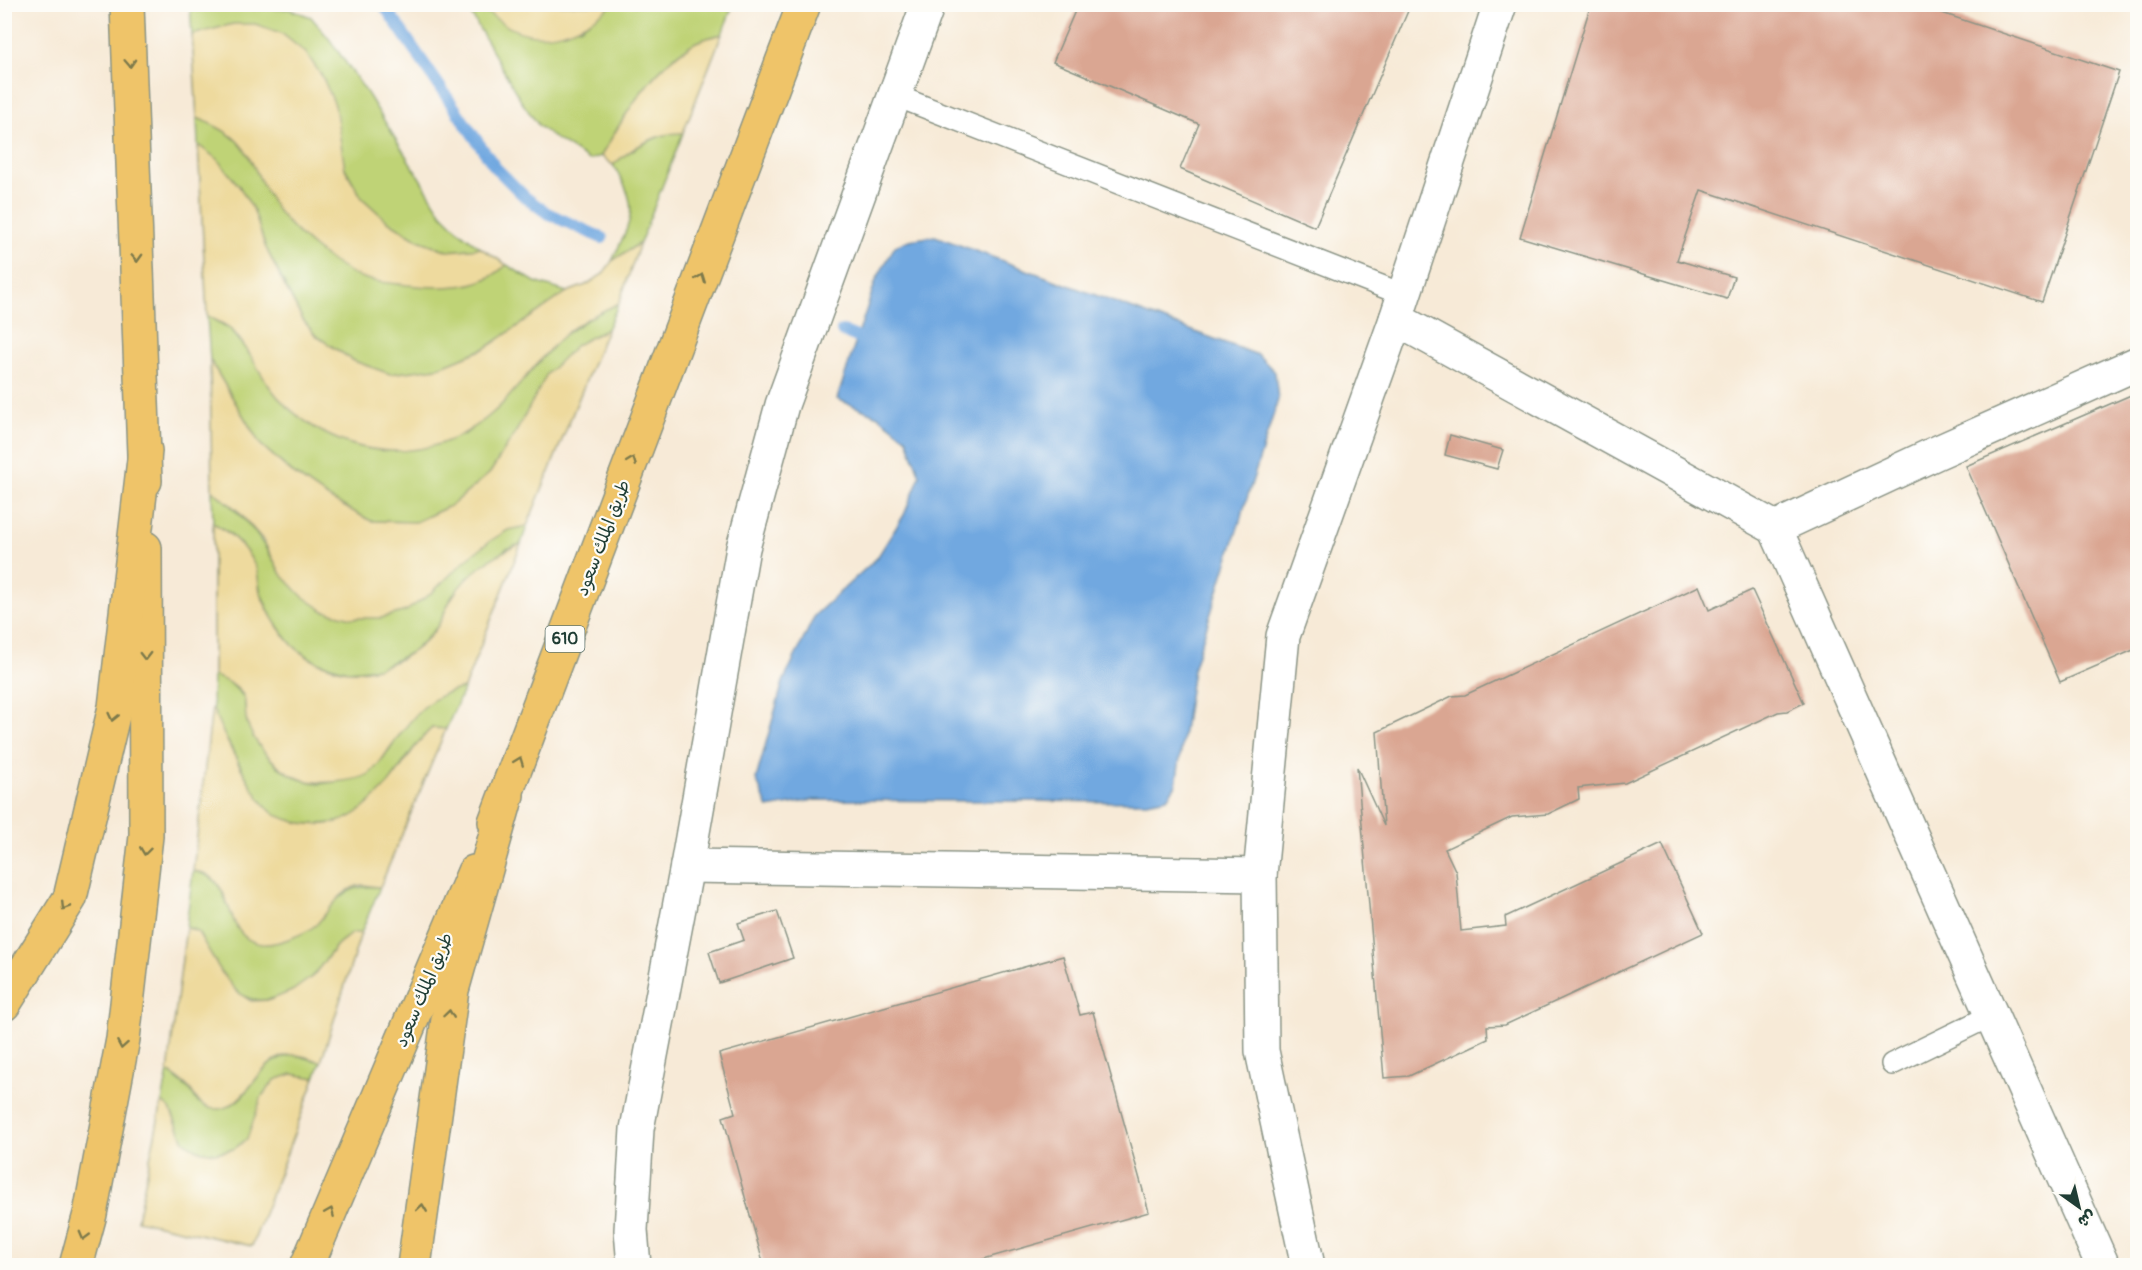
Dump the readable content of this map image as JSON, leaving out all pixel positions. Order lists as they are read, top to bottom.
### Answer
{
  "streets": {
    "main road": ["طريق الملك سعود", "610"]
  },
  "north": "bottom right"
}
